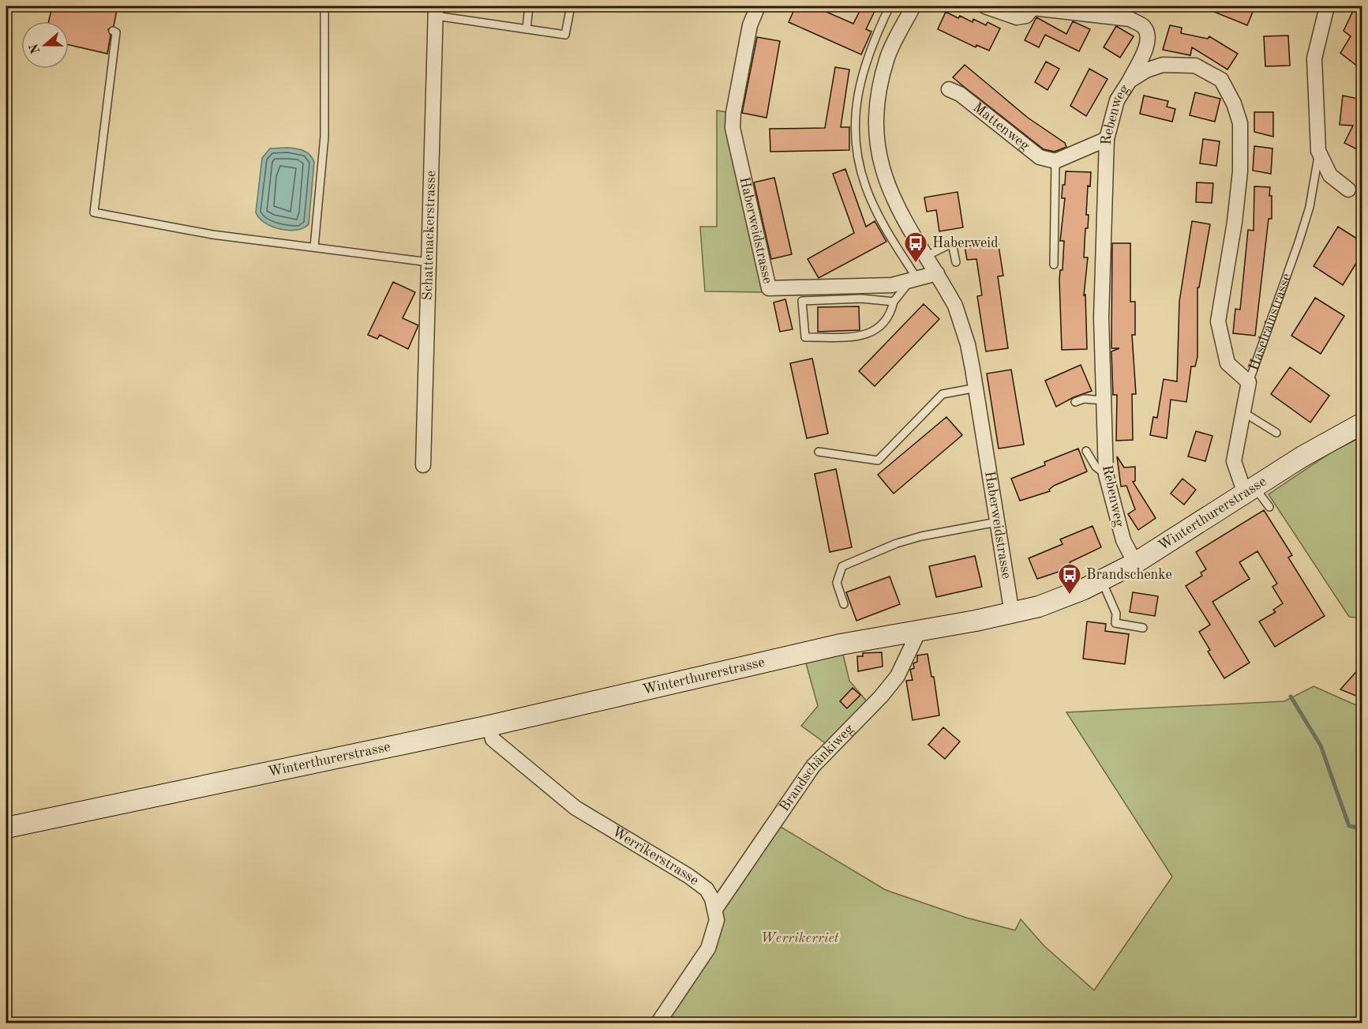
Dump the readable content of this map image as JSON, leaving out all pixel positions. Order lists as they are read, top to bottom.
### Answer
{
  "streets": {
    "main road": ["Winterthurerstrasse"],
    "street": [
      "Rebenweg",
      "Mattenweg",
      "Haberweidstrasse",
      "Schattenackerstrasse",
      "Haselrainstrasse",
      "Brandschänkiweg",
      "Werrikerstrasse"
    ]
  },
  "crossings": [
    ["Rebenweg", "Haselrainstrasse"],
    ["Rebenweg", "Winterthurerstrasse"],
    ["Haberweidstrasse", "Winterthurerstrasse"],
    ["Haselrainstrasse", "Winterthurerstrasse"],
    ["Winterthurerstrasse", "Brandschänkiweg"],
    ["Winterthurerstrasse", "Werrikerstrasse"],
    ["Brandschänkiweg", "Werrikerstrasse"]
  ],
  "parks": ["Werrikerriet"],
  "places": {
    "bus stop": ["Haberweid", "Brandschenke"]
  },
  "north": "left"
}
